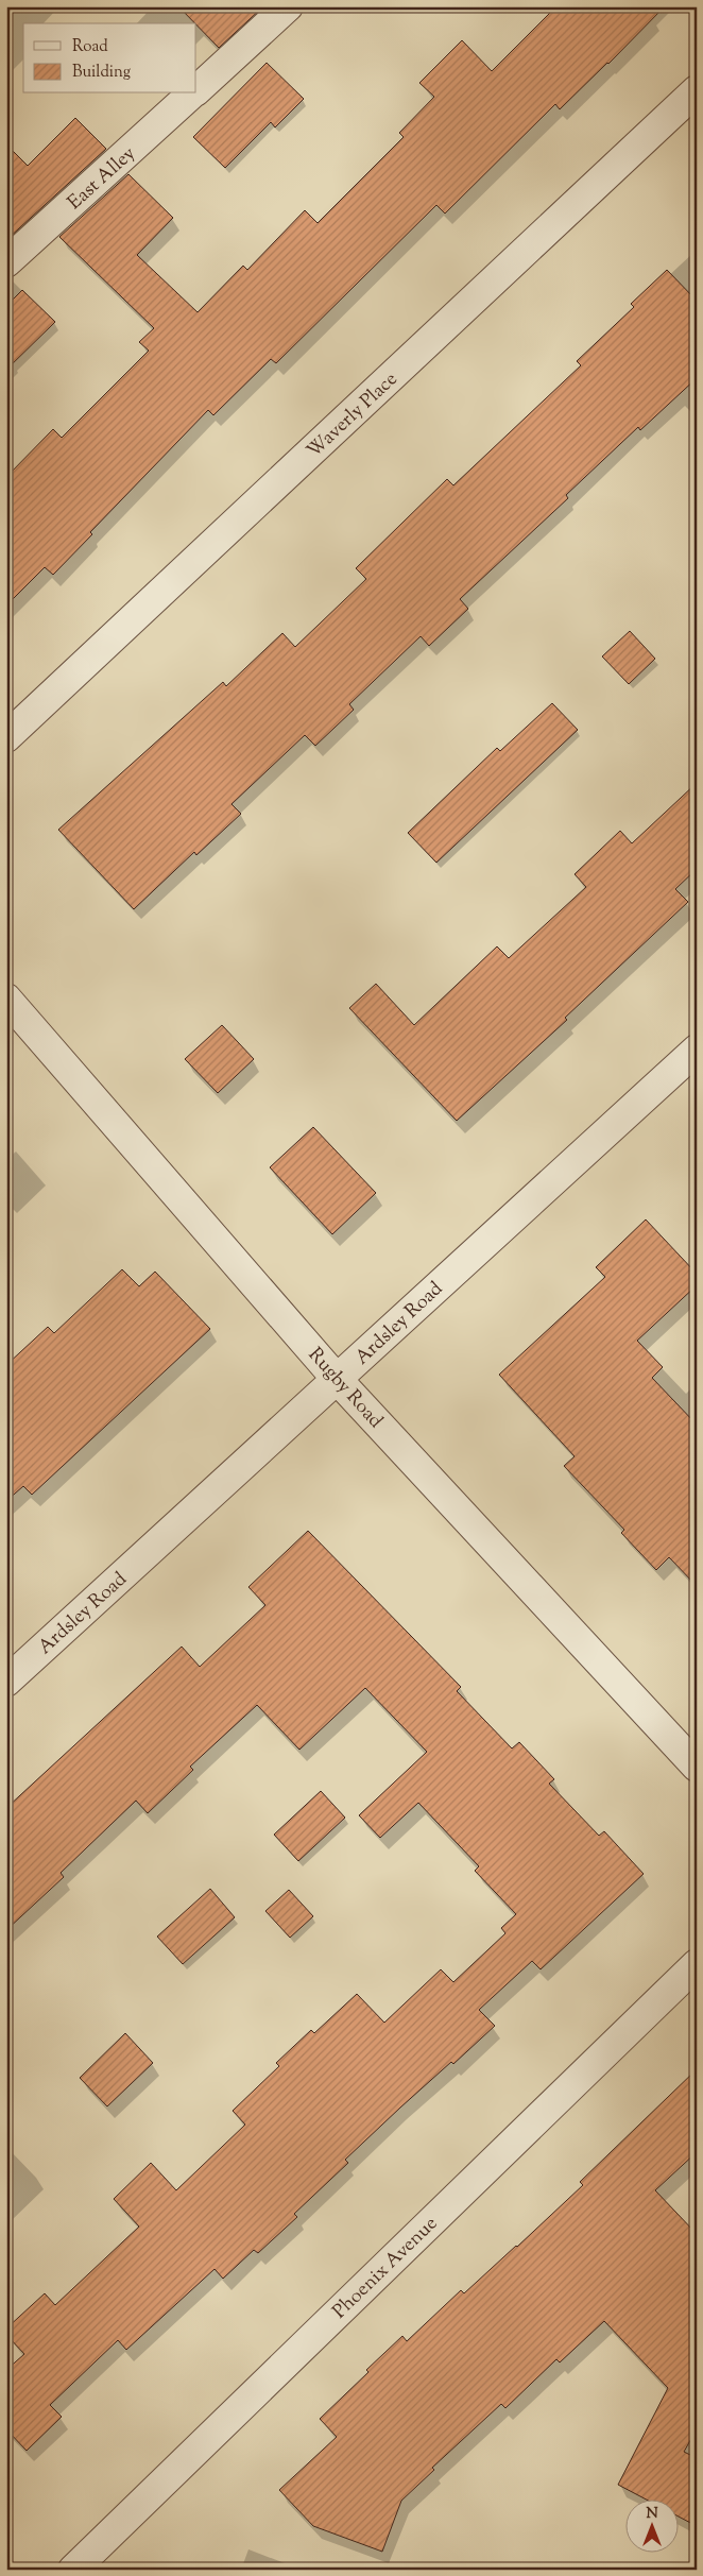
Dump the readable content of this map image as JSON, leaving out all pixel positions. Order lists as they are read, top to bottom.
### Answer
{
  "streets": {
    "street": [
      "East Alley",
      "Waverly Place",
      "Ardsley Road",
      "Rugby Road",
      "Phoenix Avenue"
    ]
  },
  "crossings": [
    ["Ardsley Road", "Rugby Road"]
  ],
  "legend": ["Road", "Building"],
  "north": "top"
}
